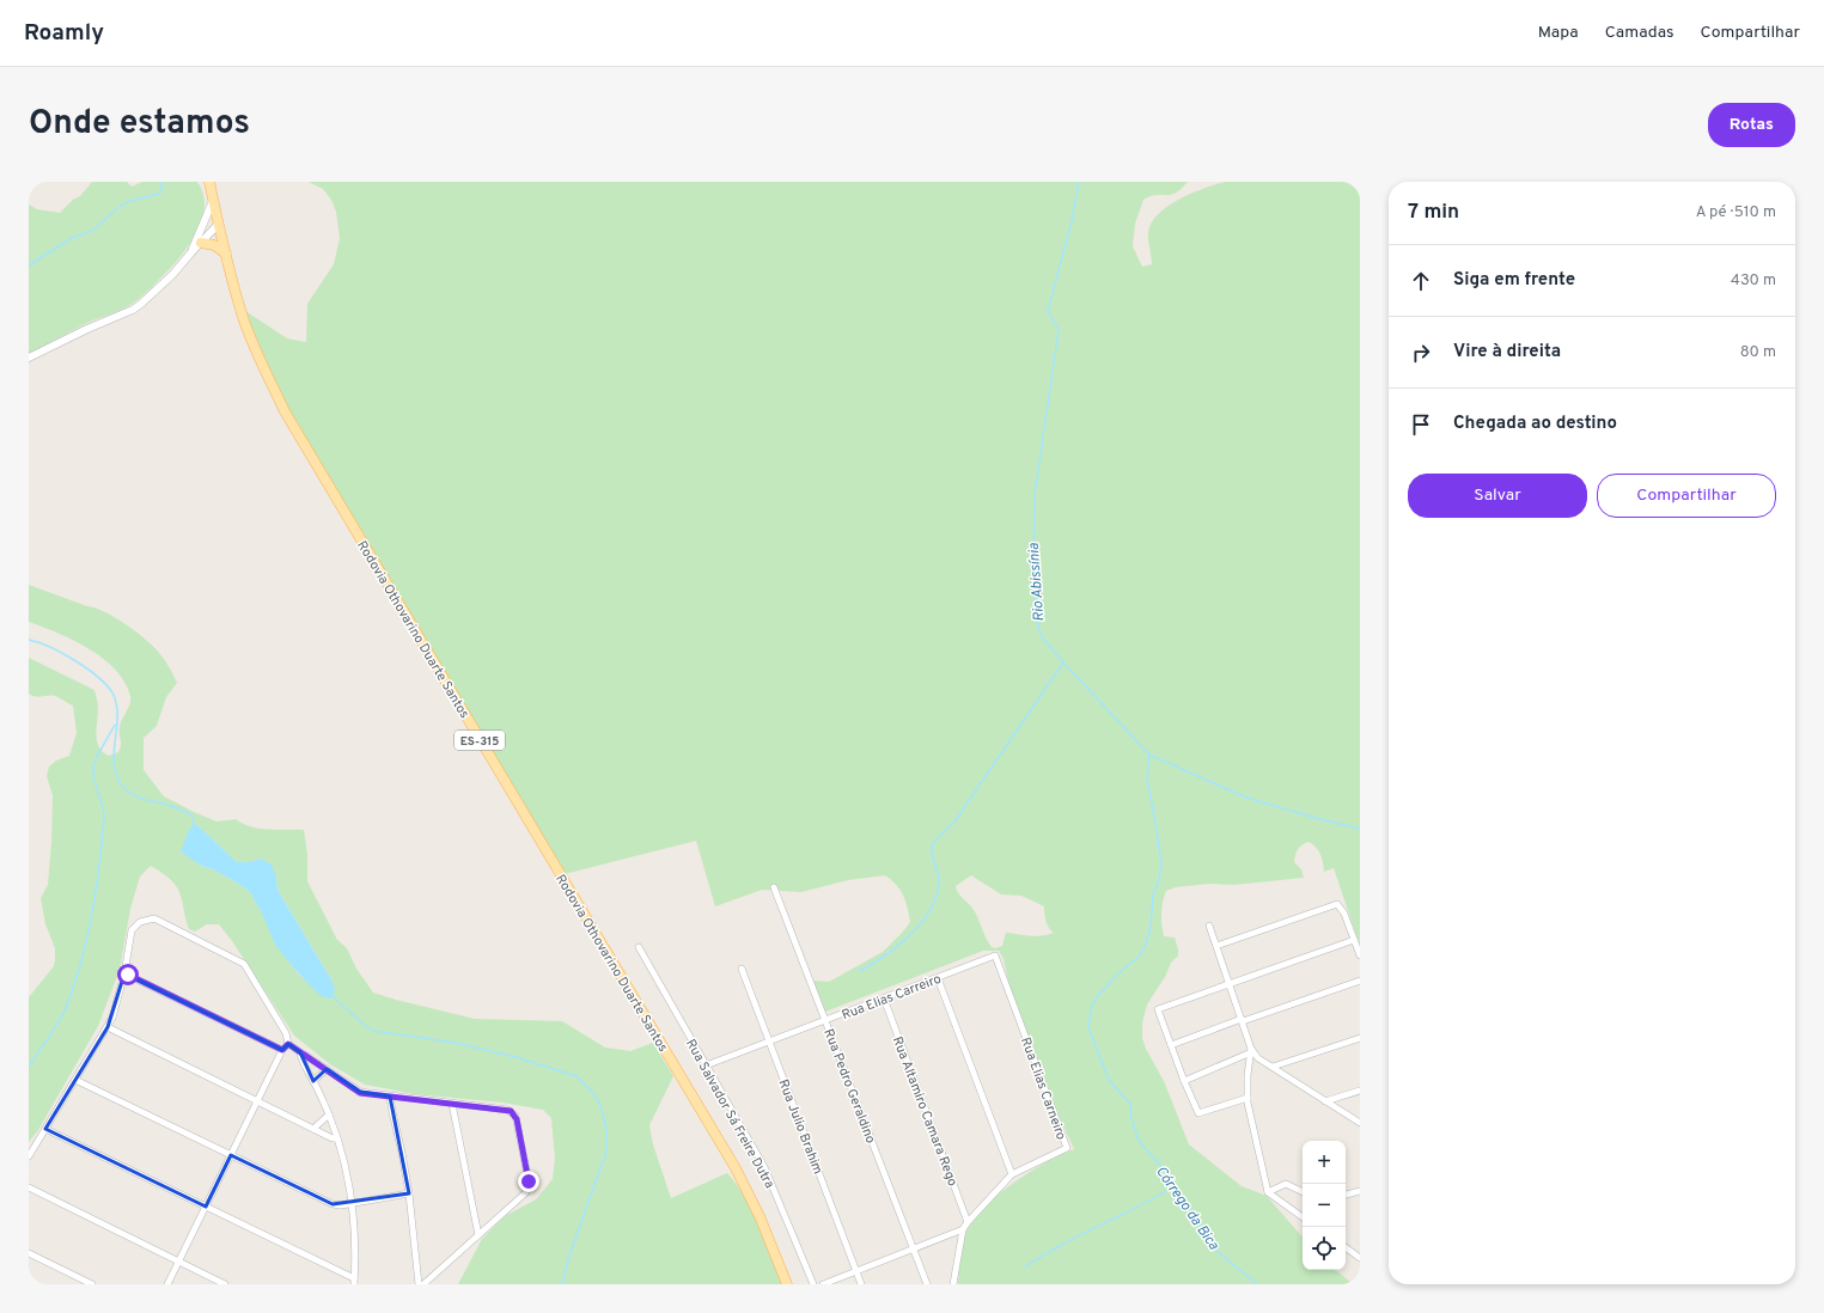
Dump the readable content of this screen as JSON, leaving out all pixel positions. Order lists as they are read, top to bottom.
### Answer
{
  "streets": {
    "main road": ["Rodovia Othovarino Duarte Santos", "ES-315"],
    "street": [
      "Rua Elias Carreiro",
      "Rua Pedro Geraldino",
      "Rua Elias Carneiro",
      "Rua Altamiro Camara Rego",
      "Rua Salvador Sá Freire Dutra",
      "Rua Julio Brahim"
    ]
  },
  "crossings": [
    ["Rua Elias Carreiro", "Rua Pedro Geraldino"],
    ["Rua Elias Carreiro", "Rua Elias Carneiro"],
    ["Rua Elias Carreiro", "Rua Altamiro Camara Rego"],
    ["Rua Elias Carreiro", "Rua Salvador Sá Freire Dutra"],
    ["Rua Elias Carreiro", "Rua Julio Brahim"],
    ["Rua Elias Carneiro", "Rua Altamiro Camara Rego"]
  ],
  "water": ["Rio Abissínia", "Córrego da Bica"],
  "page": {
    "header": "Roamly",
    "nav": ["Mapa", "Camadas", "Compartilhar"],
    "title": "Onde estamos",
    "buttons": [
      "Rotas",
      ["Salvar", "Compartilhar"]
    ],
    "heading": ["7 min", "A pé · 510 m"],
    "list": [
      ["Siga em frente", "430 m"],
      ["Vire à direita", "80 m"],
      "Chegada ao destino"
    ],
    "map_buttons": ["+", "−"]
  }
}
